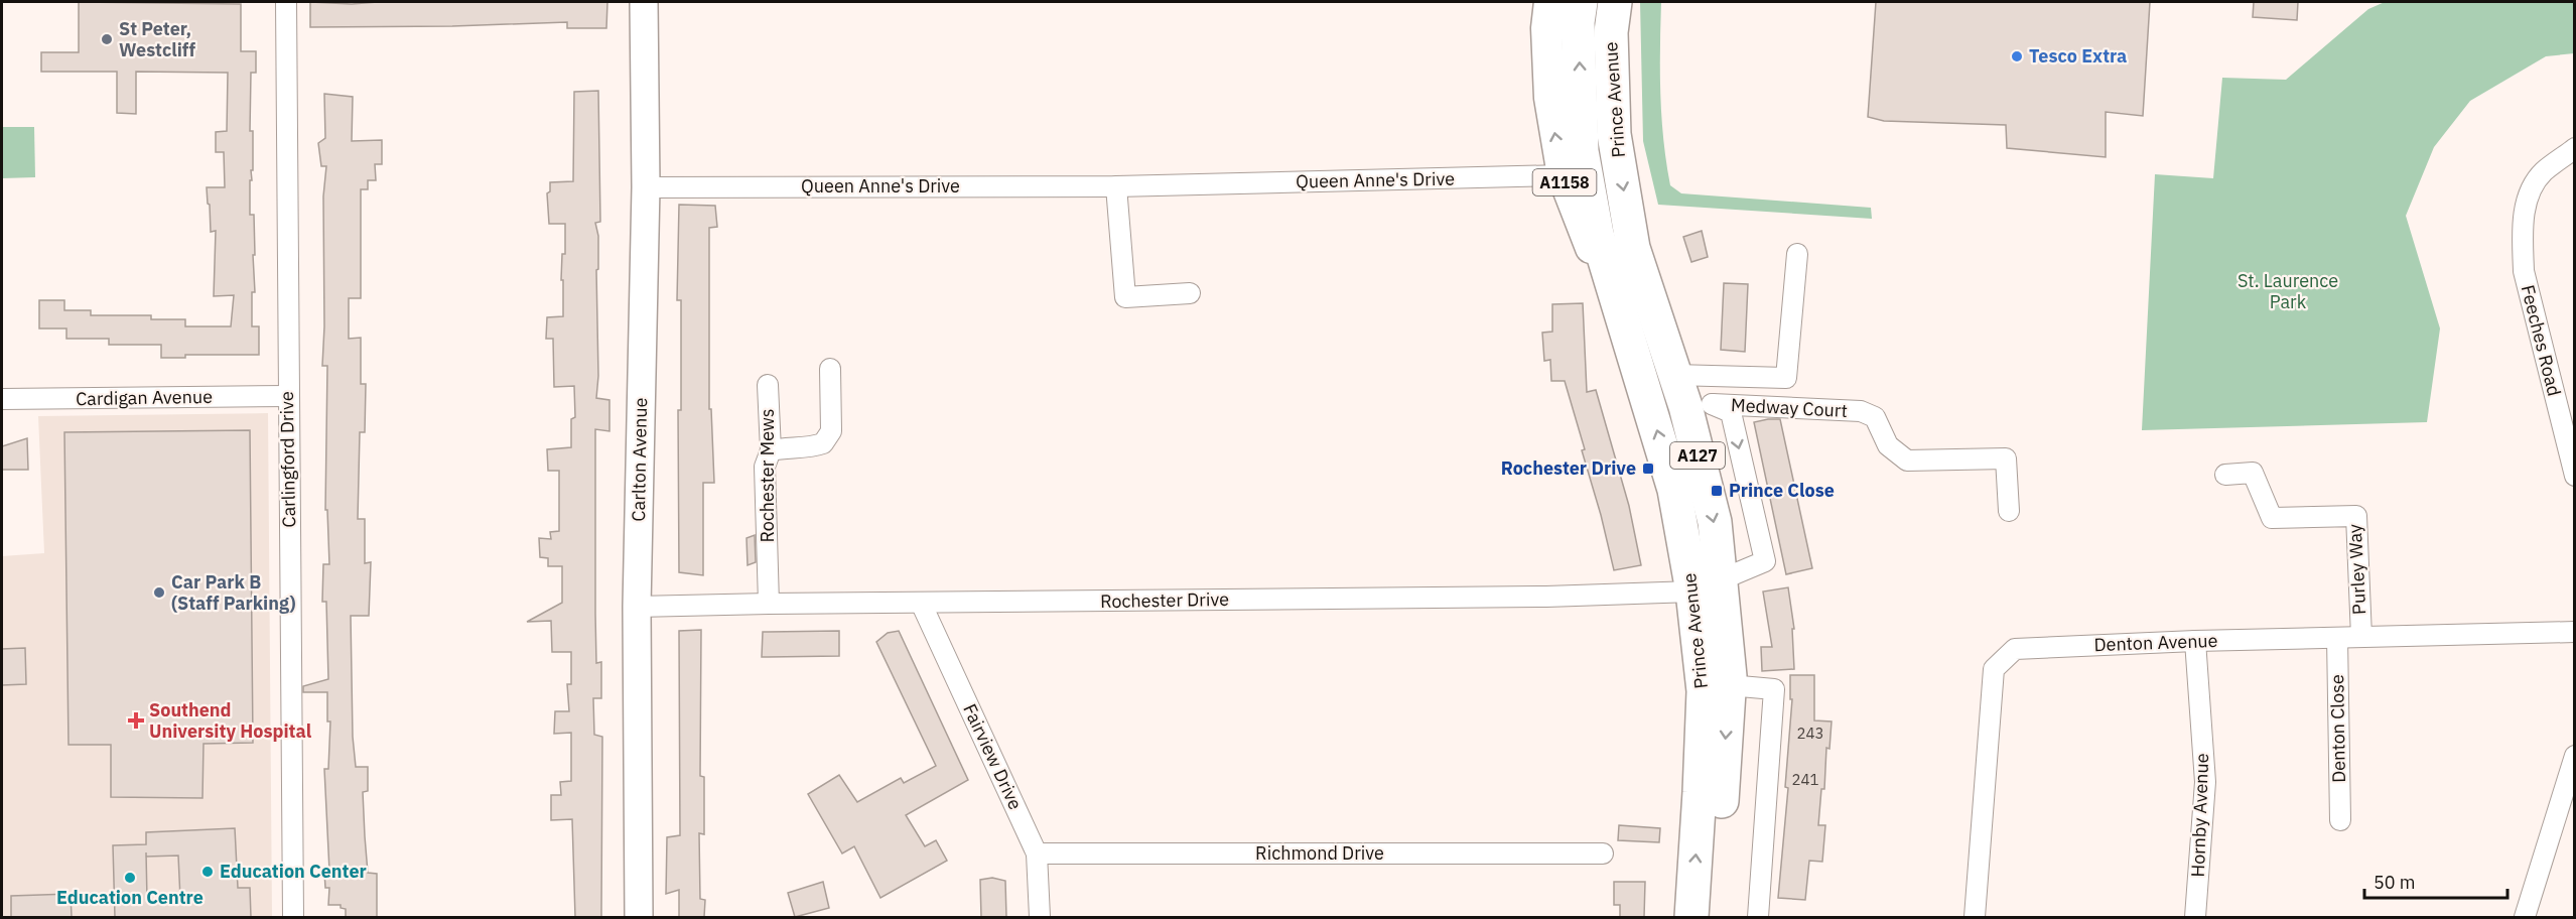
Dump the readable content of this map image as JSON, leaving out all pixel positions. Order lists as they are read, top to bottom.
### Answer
{
  "streets": {
    "highway": ["Prince Avenue", "A127"],
    "main road": ["A1158"],
    "street": [
      "Queen Anne's Drive",
      "Feeches Road",
      "Cardigan Avenue",
      "Medway Court",
      "Carlingford Drive",
      "Carlton Avenue",
      "Rochester Mews",
      "Purley Way",
      "Rochester Drive",
      "Denton Avenue",
      "Denton Close",
      "Fairview Drive",
      "Hornby Avenue",
      "Richmond Drive"
    ]
  },
  "crossings": [
    ["Prince Avenue", "Queen Anne's Drive"],
    ["Prince Avenue", "Medway Court"],
    ["Prince Avenue", "Rochester Drive"],
    ["Queen Anne's Drive", "Carlton Avenue"],
    ["Cardigan Avenue", "Carlingford Drive"],
    ["Carlton Avenue", "Rochester Drive"],
    ["Rochester Mews", "Rochester Drive"],
    ["Purley Way", "Denton Avenue"],
    ["Rochester Drive", "Fairview Drive"],
    ["Denton Avenue", "Denton Close"],
    ["Denton Avenue", "Hornby Avenue"],
    ["Fairview Drive", "Richmond Drive"]
  ],
  "parks": ["St. Laurence Park"],
  "places": {
    "other": [
      "St Peter, Westcliff",
      "Tesco Extra",
      "Car Park B (Staff Parking)",
      "Education Center",
      "Education Centre"
    ],
    "transit": ["Rochester Drive", "Prince Close"],
    "health": ["Southend University Hospital"]
  },
  "house_numbers": ["243", "241"],
  "scale_bar": "50 m"
}
